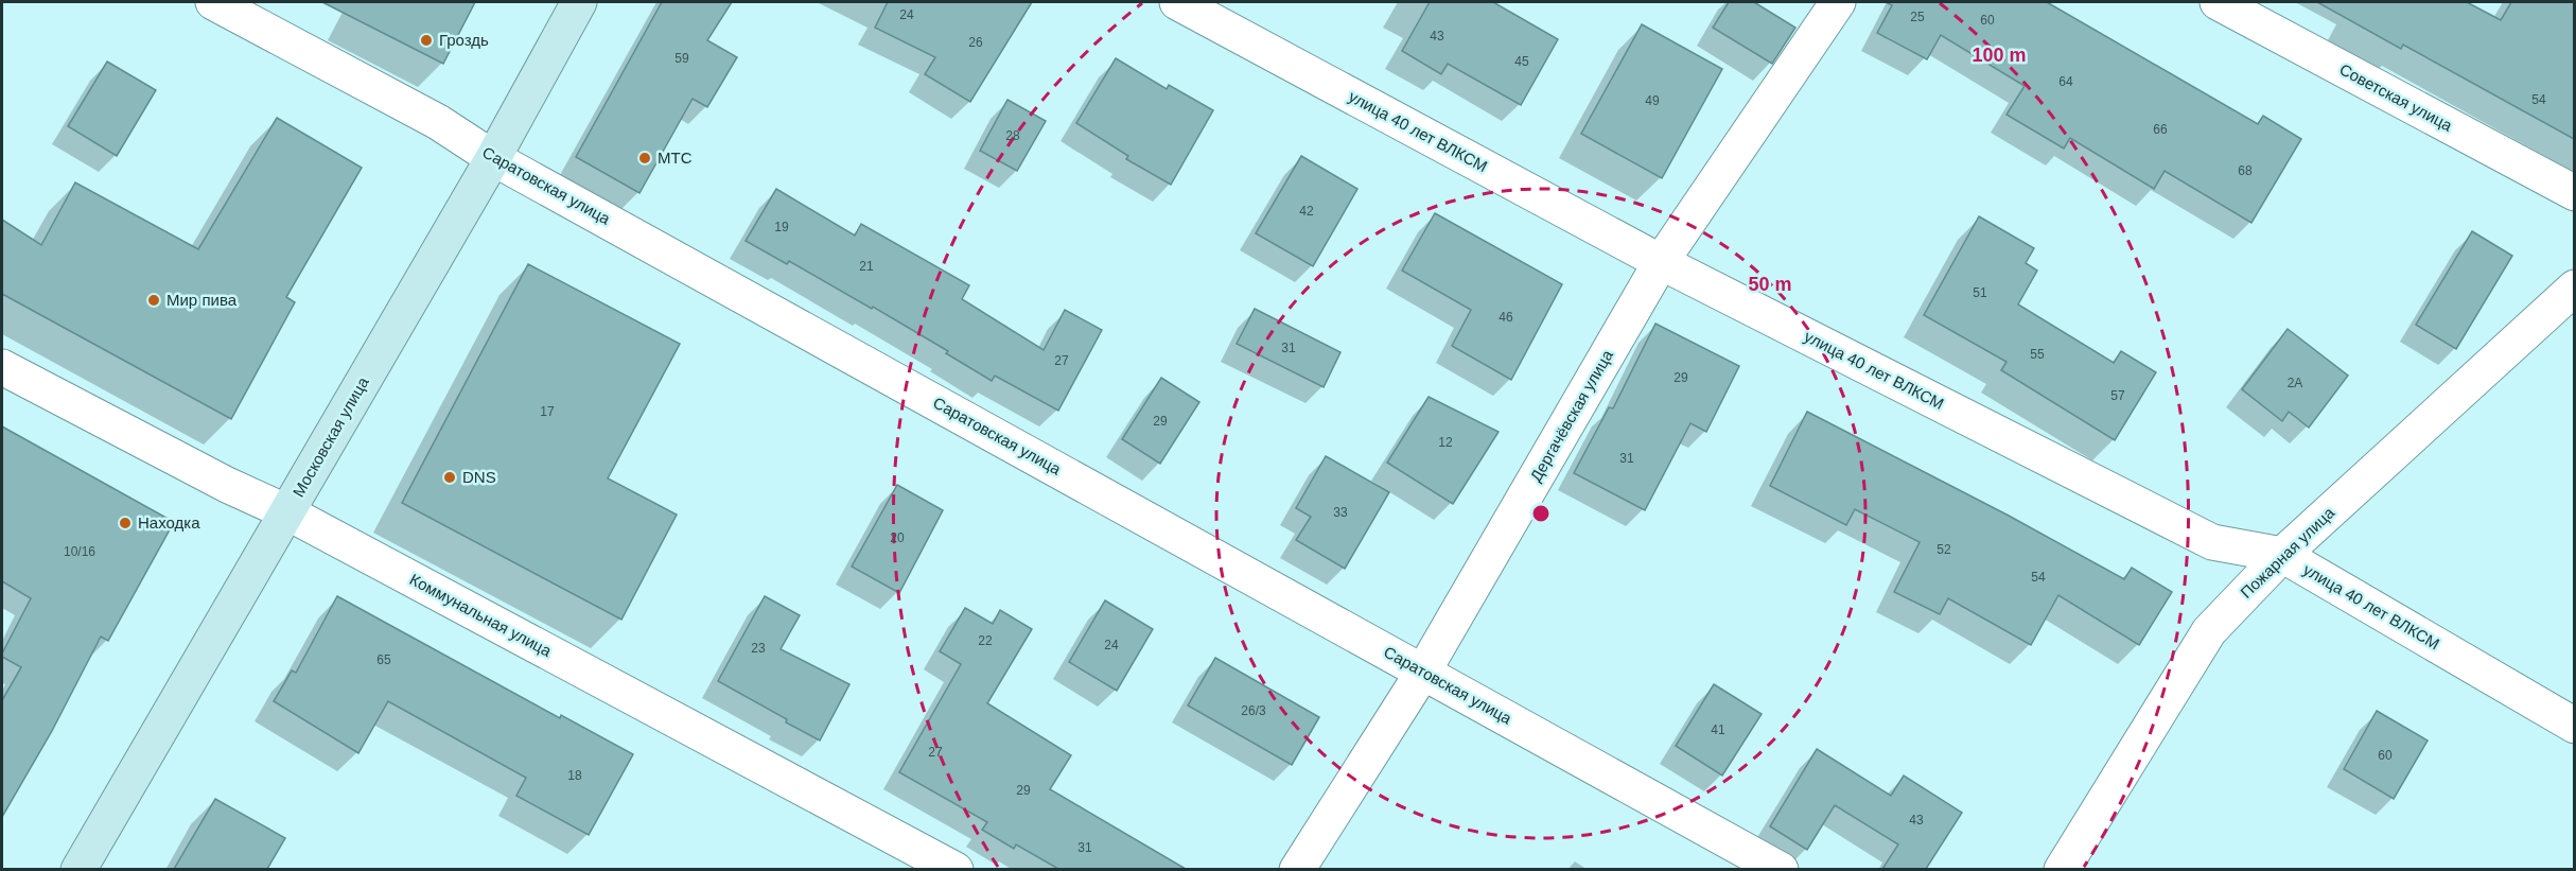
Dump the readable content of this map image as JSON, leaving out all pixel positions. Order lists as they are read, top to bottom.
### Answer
{
  "streets": {
    "main road": ["Московская улица"],
    "street": [
      "Советская улица",
      "улица 40 лет ВЛКСМ",
      "Саратовская улица",
      "Дергачёвская улица",
      "Пожарная улица",
      "Коммунальная улица"
    ]
  },
  "crossings": [
    ["улица 40 лет ВЛКСМ", "Дергачёвская улица"],
    ["улица 40 лет ВЛКСМ", "Пожарная улица"],
    ["Саратовская улица", "Дергачёвская улица"],
    ["Саратовская улица", "Московская улица"],
    ["Московская улица", "Коммунальная улица"]
  ],
  "places": [
    "Гроздь",
    "МТС",
    "Мир пива",
    "DNS",
    "Находка"
  ],
  "house_numbers": [
    "24",
    "25",
    "60",
    "43",
    "26",
    "59",
    "45",
    "64",
    "54",
    "49",
    "66",
    "28",
    "68",
    "42",
    "19",
    "21",
    "51",
    "46",
    "31",
    "55",
    "27",
    "29",
    "2А",
    "57",
    "17",
    "29",
    "12",
    "31",
    "33",
    "20",
    "52",
    "10/16",
    "54",
    "22",
    "24",
    "23",
    "65",
    "26/3",
    "41",
    "27",
    "60",
    "18",
    "29",
    "43",
    "31"
  ],
  "rings": ["100 m", "50 m"]
}
